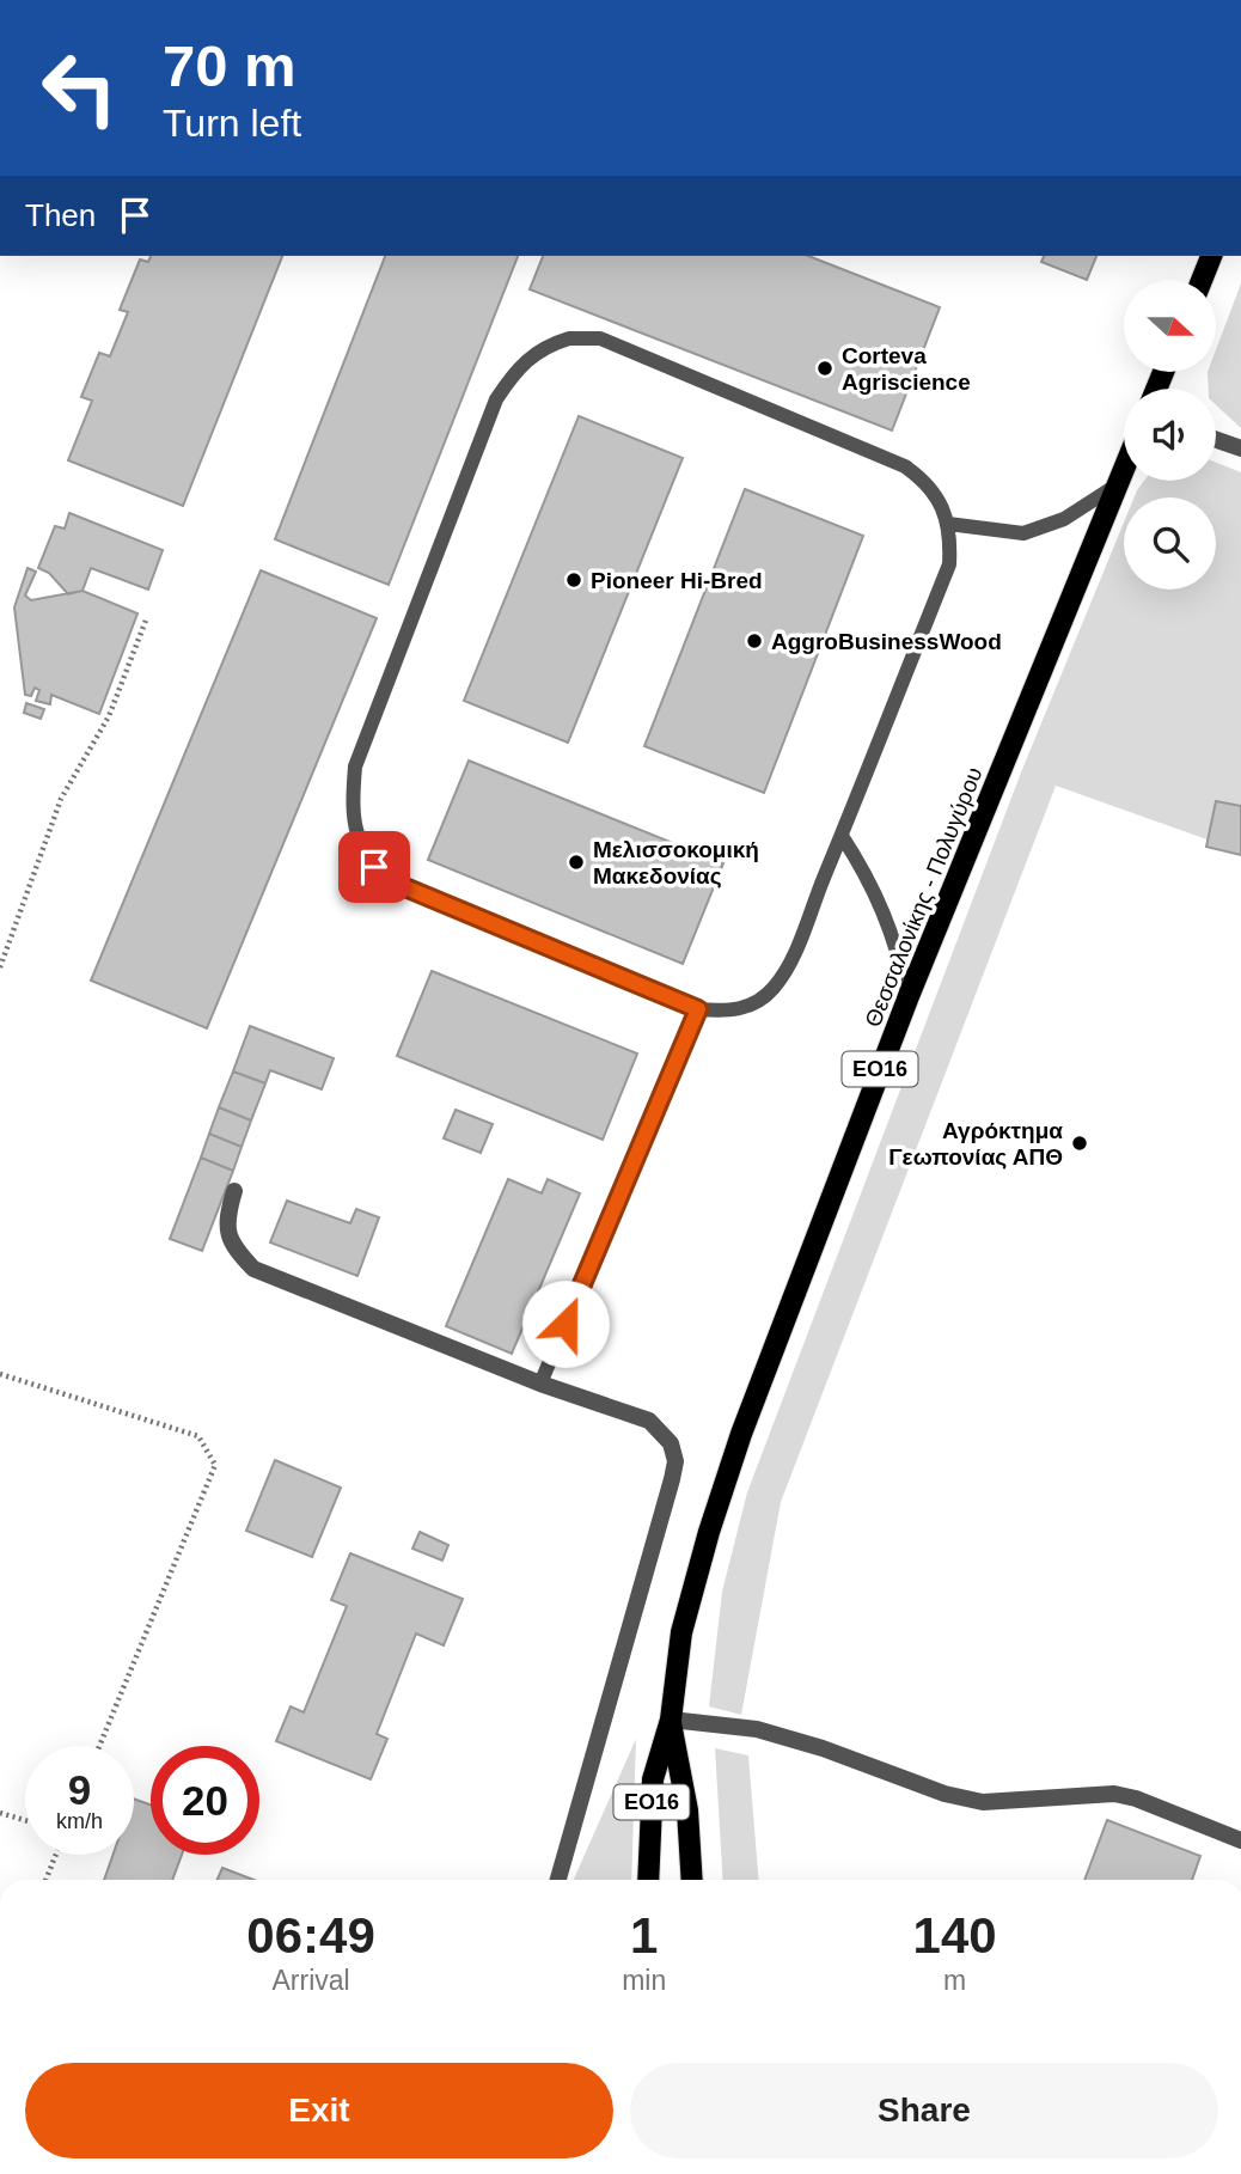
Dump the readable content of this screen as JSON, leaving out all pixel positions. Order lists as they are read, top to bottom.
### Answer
{
  "streets": {
    "main road": ["Θεσσαλονίκης - Πολυγύρου", "ΕΟ16"]
  },
  "places": [
    "Corteva Agriscience",
    "Pioneer Hi-Bred",
    "AggroBusinessWood",
    "Μελισσοκομική Μακεδονίας",
    "Αγρόκτημα Γεωπονίας ΑΠΘ"
  ],
  "north": "right",
  "page": {
    "turn": ["70 m", "Turn left"],
    "then": "Then",
    "speed": "9 km/h",
    "limit": "20",
    "eta": [
      "06:49",
      "Arrival",
      "1",
      "min",
      "140",
      "m"
    ],
    "buttons": ["Exit", "Share"]
  }
}
